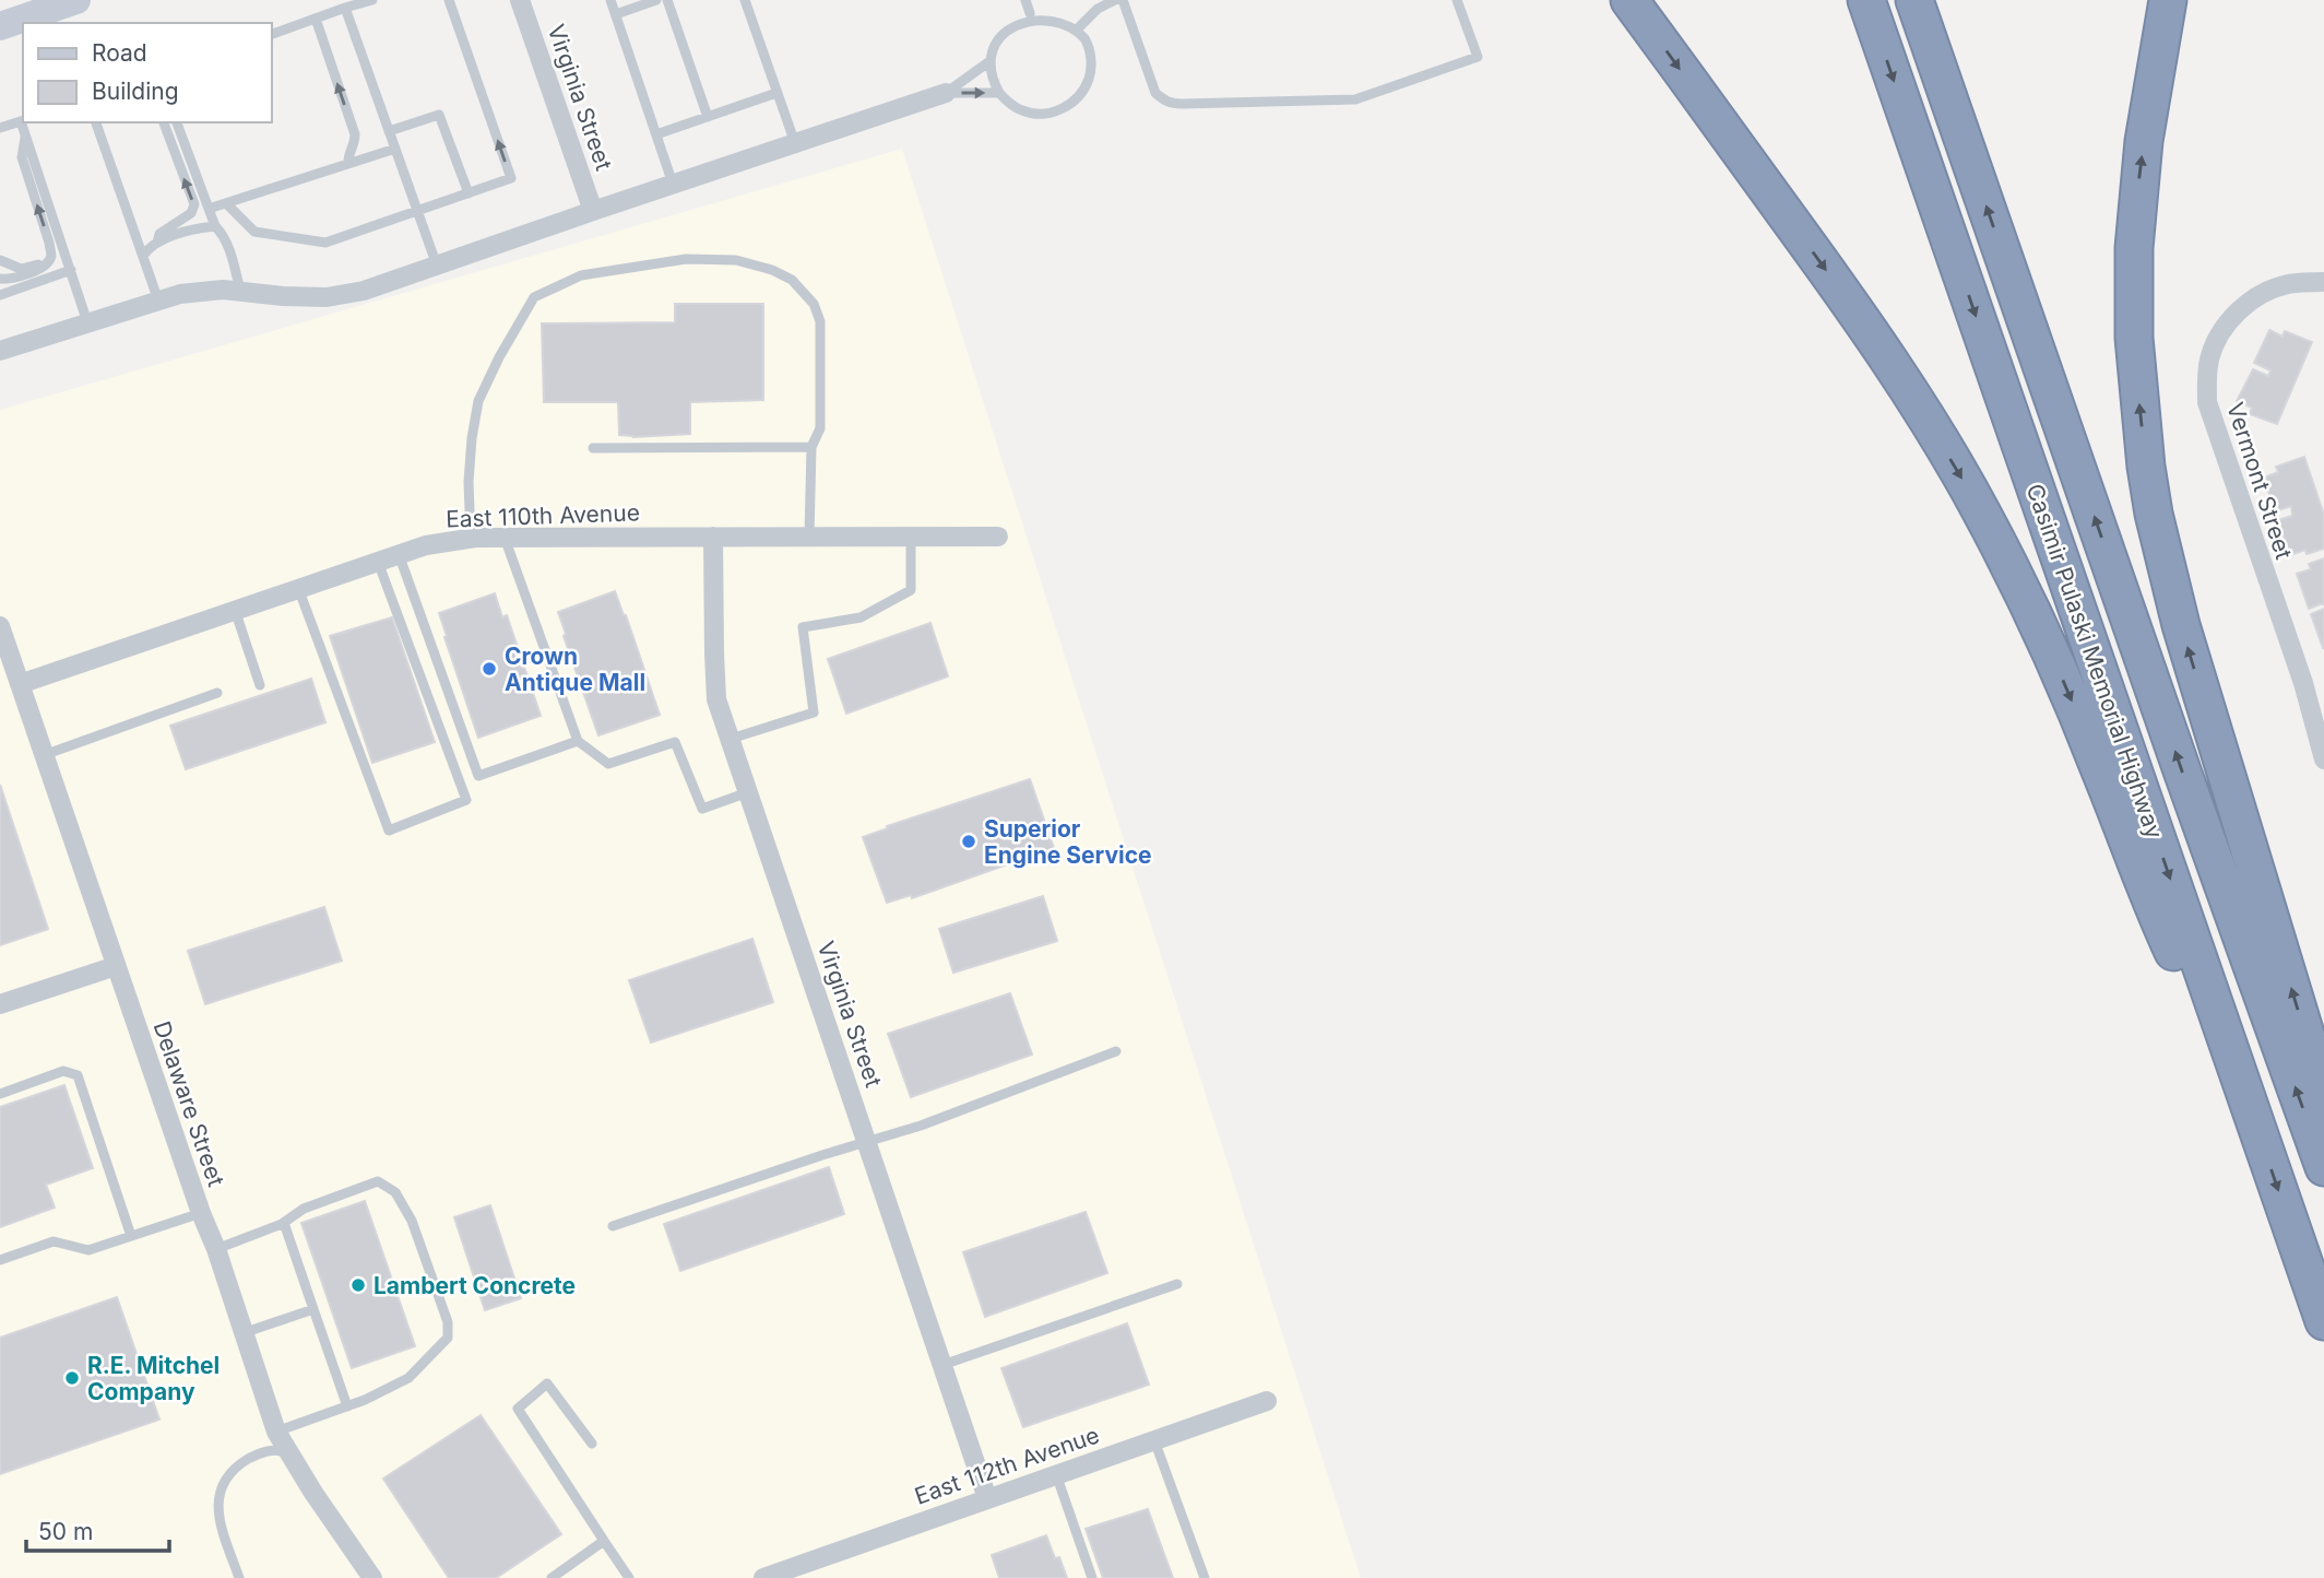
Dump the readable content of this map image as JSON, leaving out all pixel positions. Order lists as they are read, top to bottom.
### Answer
{
  "streets": {
    "highway": ["Casimir Pulaski Memorial Highway"],
    "street": [
      "Virginia Street",
      "Vermont Street",
      "East 110th Avenue",
      "Delaware Street",
      "East 112th Avenue"
    ]
  },
  "crossings": [
    ["Virginia Street", "East 110th Avenue"],
    ["Virginia Street", "East 112th Avenue"],
    ["East 110th Avenue", "Delaware Street"]
  ],
  "places": [
    "Crown Antique Mall",
    "Superior Engine Service",
    "Lambert Concrete",
    "R.E. Mitchel Company"
  ],
  "legend": ["Road", "Building"],
  "scale_bar": "50 m"
}
